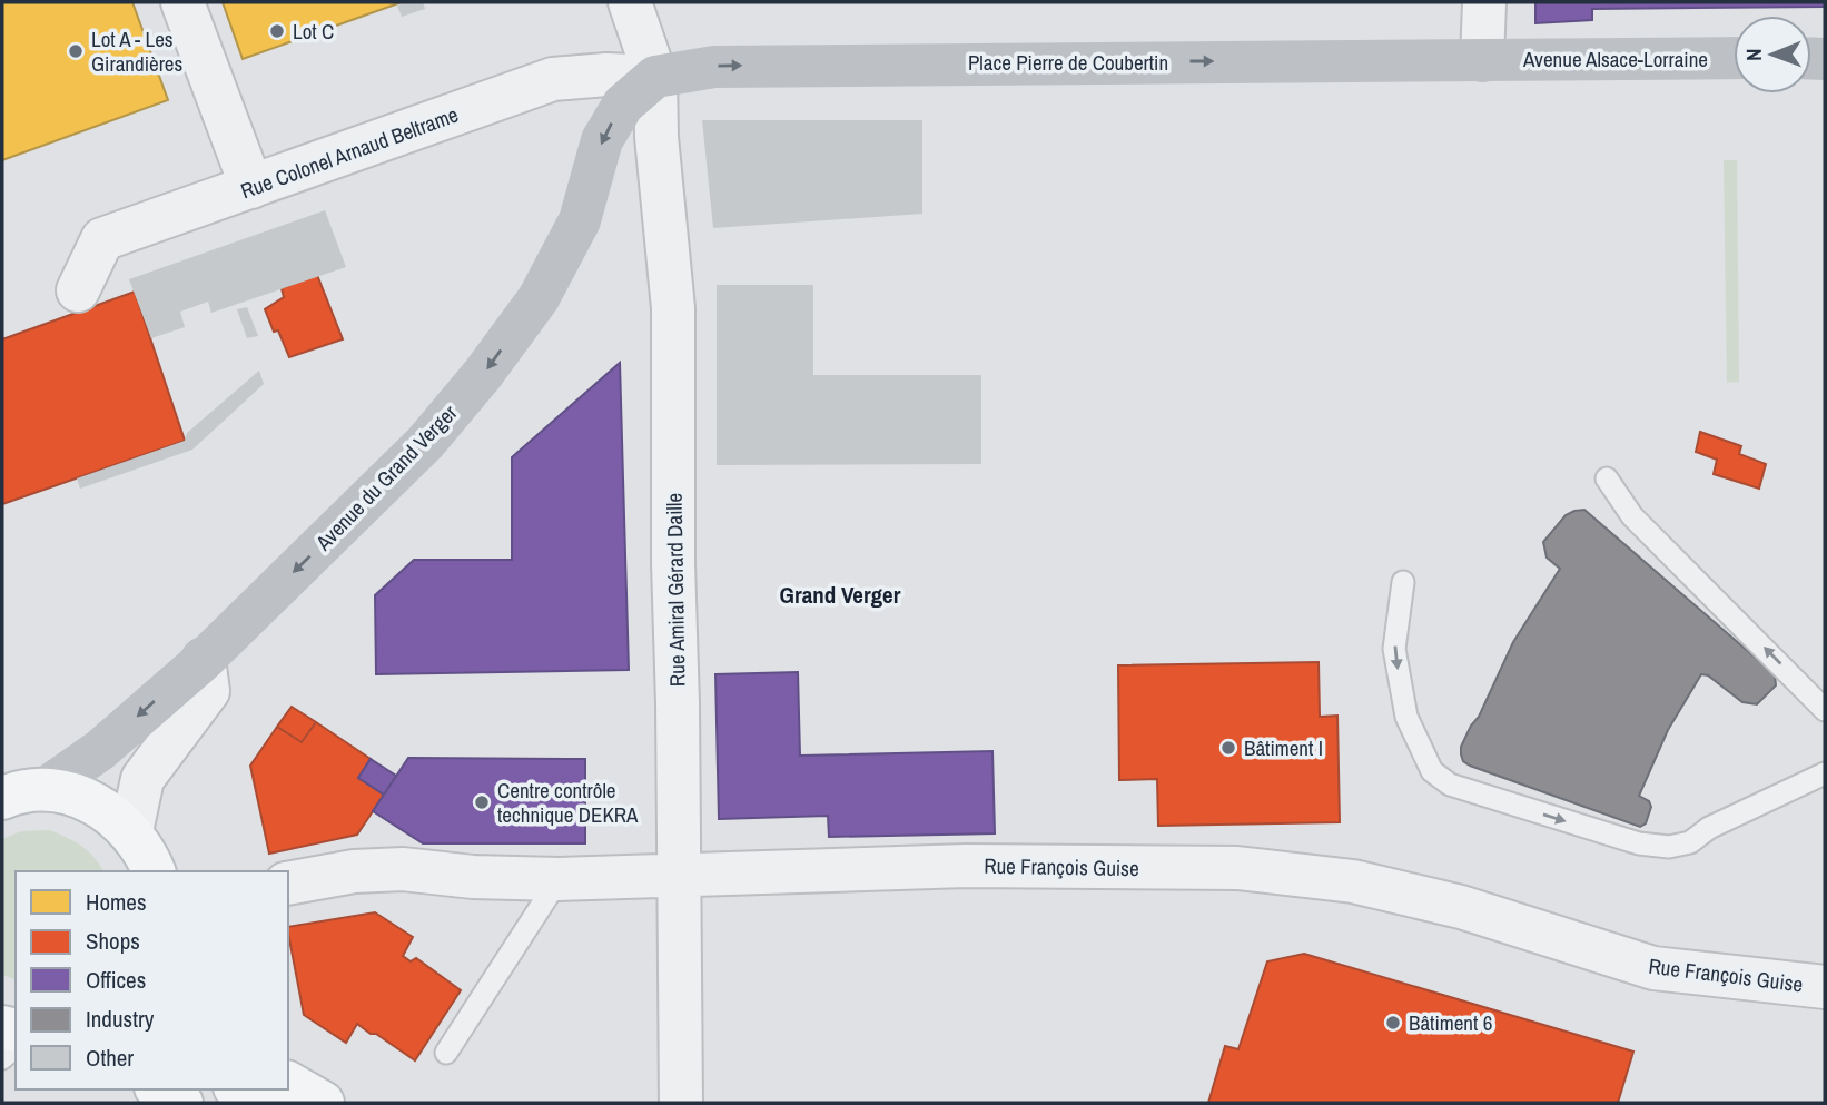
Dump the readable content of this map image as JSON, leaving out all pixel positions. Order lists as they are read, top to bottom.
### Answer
{
  "streets": {
    "main road": ["Avenue Alsace-Lorraine", "Place Pierre de Coubertin", "Avenue du Grand Verger"],
    "street": ["Rue Colonel Arnaud Beltrame", "Rue Amiral Gérard Daille", "Rue François Guise"]
  },
  "crossings": [
    ["Avenue Alsace-Lorraine", "Place Pierre de Coubertin"],
    ["Place Pierre de Coubertin", "Rue Colonel Arnaud Beltrame"],
    ["Place Pierre de Coubertin", "Avenue du Grand Verger"],
    ["Place Pierre de Coubertin", "Rue Amiral Gérard Daille"],
    ["Rue Colonel Arnaud Beltrame", "Avenue du Grand Verger"],
    ["Rue Colonel Arnaud Beltrame", "Rue Amiral Gérard Daille"],
    ["Avenue du Grand Verger", "Rue Amiral Gérard Daille"],
    ["Rue Amiral Gérard Daille", "Rue François Guise"]
  ],
  "one_way": ["Place Pierre de Coubertin", "Avenue du Grand Verger"],
  "districts": ["Grand Verger"],
  "places": [
    "Lot C",
    "Lot A - Les Girandières",
    "Bâtiment I",
    "Centre contrôle technique DEKRA",
    "Bâtiment 6"
  ],
  "legend": [
    "Homes",
    "Shops",
    "Offices",
    "Industry",
    "Other"
  ],
  "north": "left"
}
